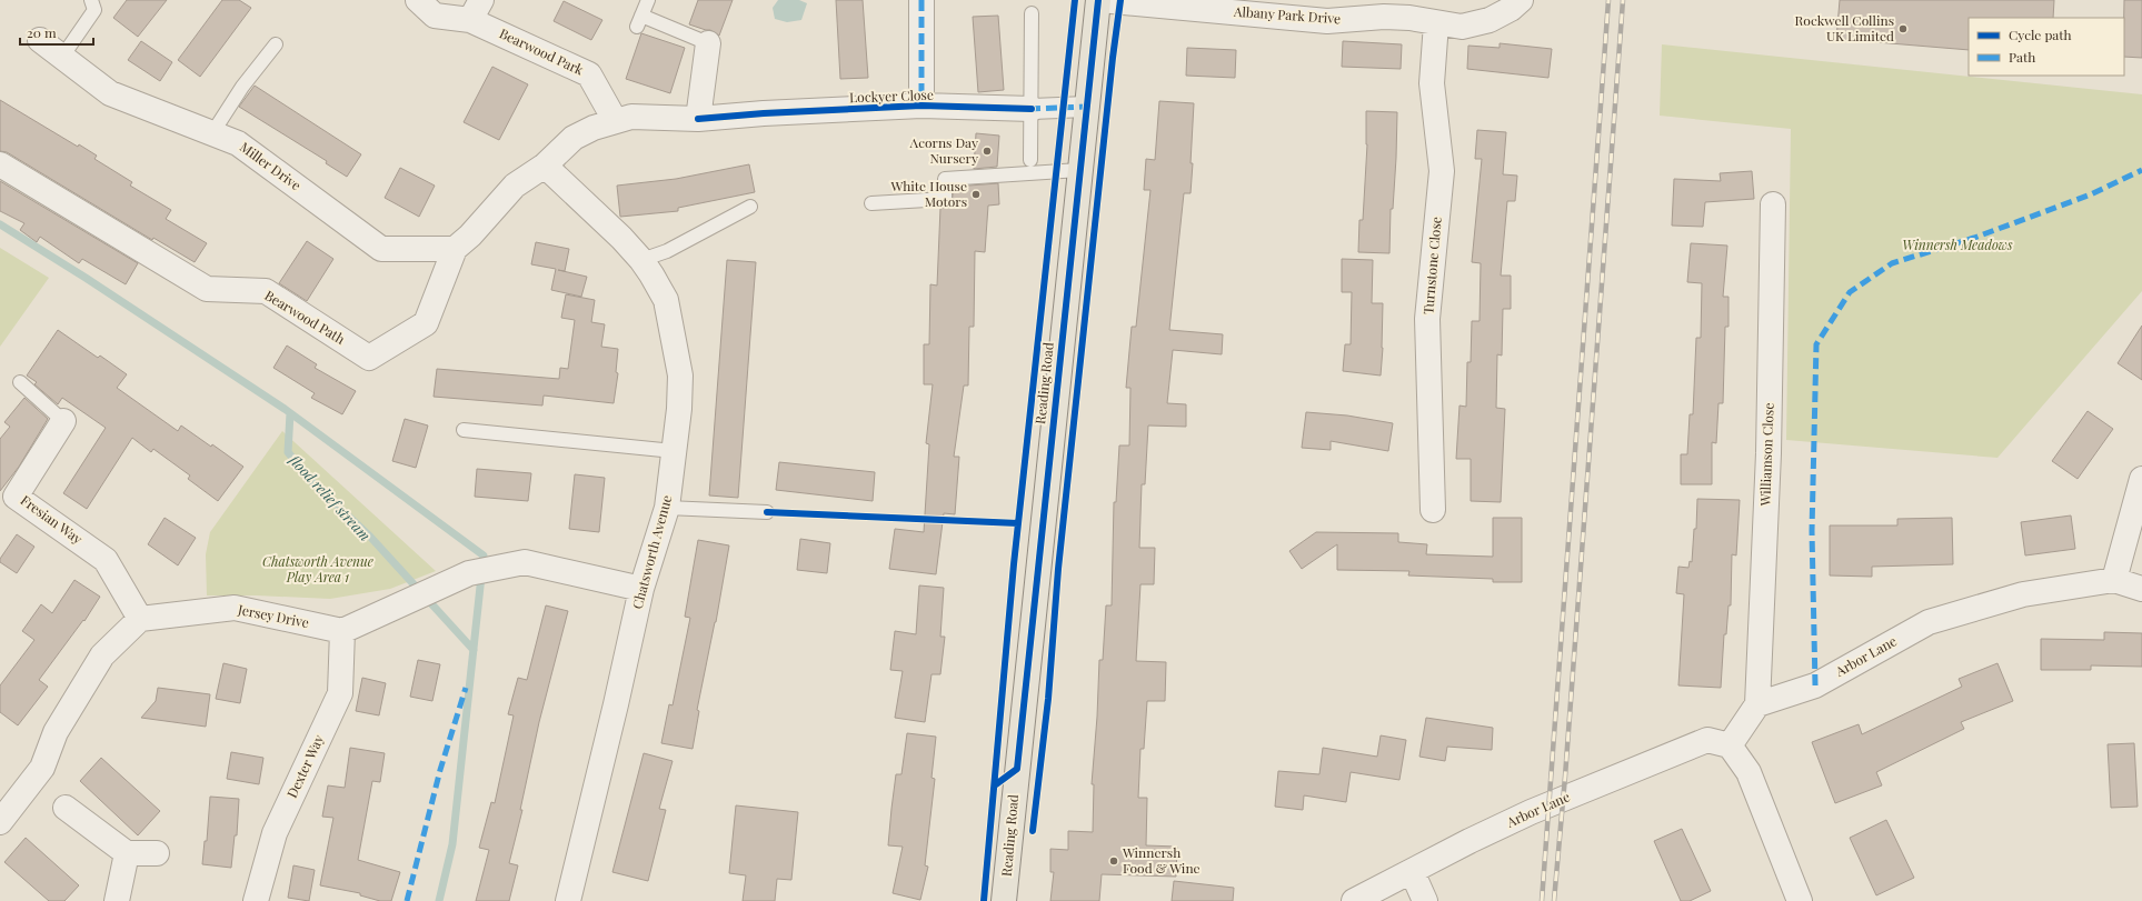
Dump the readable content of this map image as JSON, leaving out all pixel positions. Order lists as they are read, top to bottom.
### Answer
{
  "streets": {
    "main road": ["Reading Road"],
    "street": [
      "Albany Park Drive",
      "Bearwood Park",
      "Lockyer Close",
      "Miller Drive",
      "Turnstone Close",
      "Bearwood Path",
      "Williamson Close",
      "Fresian Way",
      "Chatsworth Avenue",
      "Jersey Drive",
      "Arbor Lane",
      "Dexter Way"
    ]
  },
  "crossings": [
    ["Albany Park Drive", "Turnstone Close"],
    ["Albany Park Drive", "Reading Road"],
    ["Bearwood Park", "Lockyer Close"],
    ["Lockyer Close", "Bearwood Path"],
    ["Lockyer Close", "Reading Road"],
    ["Lockyer Close", "Chatsworth Avenue"],
    ["Miller Drive", "Bearwood Path"],
    ["Bearwood Path", "Chatsworth Avenue"],
    ["Williamson Close", "Arbor Lane"],
    ["Fresian Way", "Jersey Drive"],
    ["Jersey Drive", "Dexter Way"]
  ],
  "water": ["flood relief stream"],
  "parks": ["Winnersh Meadows", "Chatsworth Avenue Play Area 1"],
  "places": [
    "Rockwell Collins UK Limited",
    "Acorns Day Nursery",
    "White House Motors",
    "Winnersh Food & Wine"
  ],
  "legend": ["Cycle path", "Path"],
  "scale_bar": "20 m"
}
